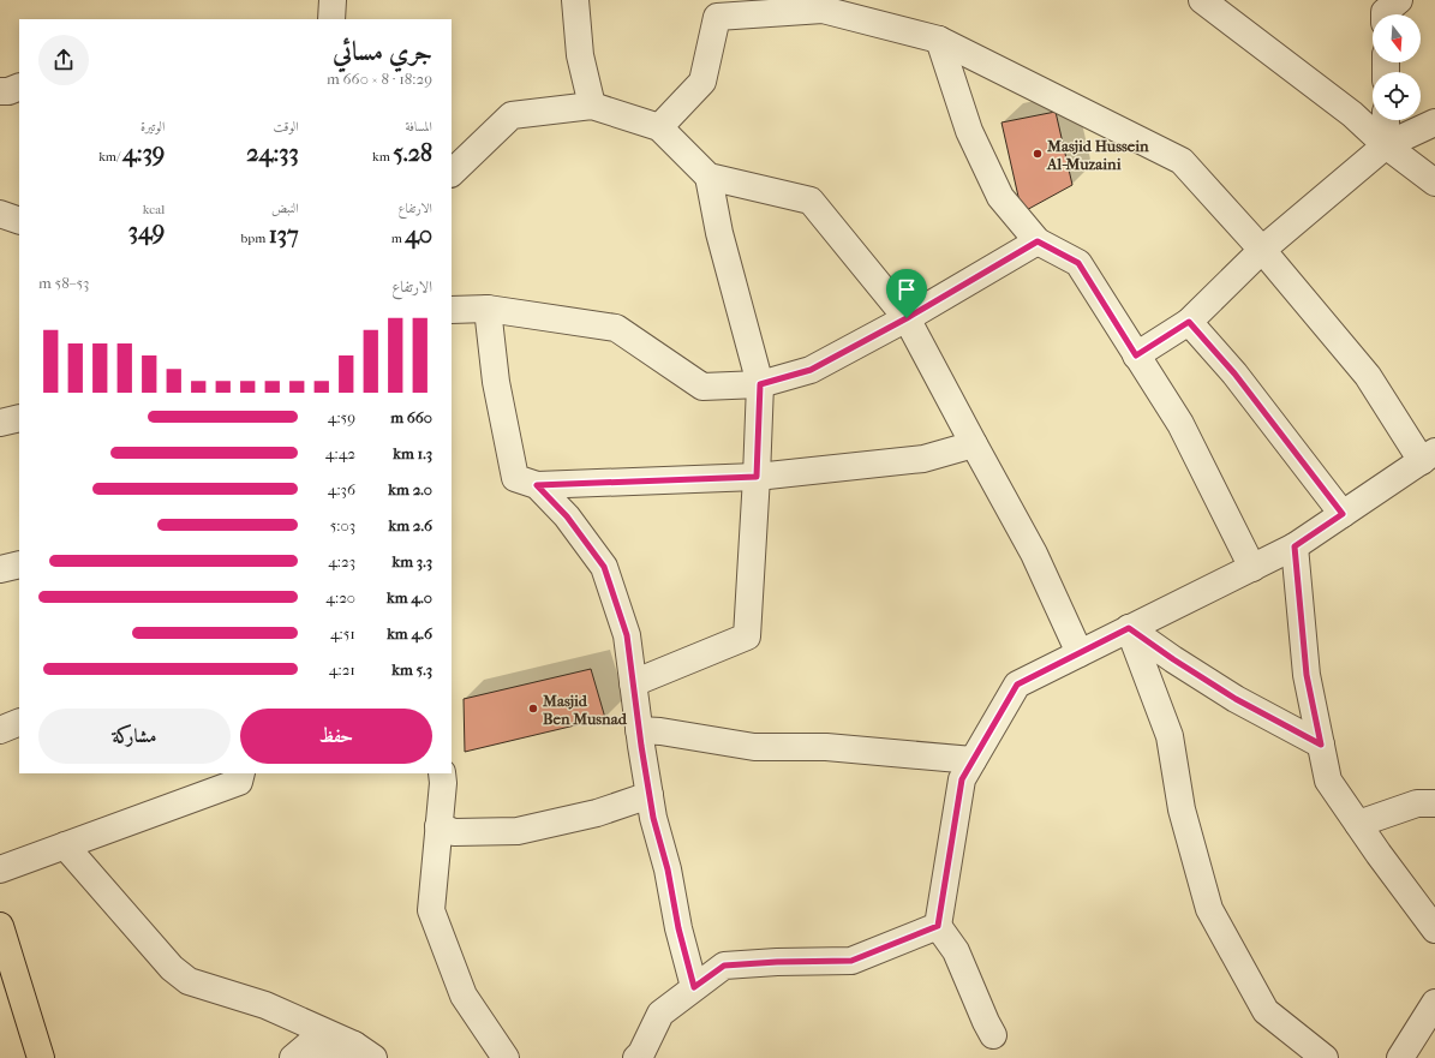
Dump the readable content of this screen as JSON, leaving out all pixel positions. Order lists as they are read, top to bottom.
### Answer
{
  "places": ["Masjid Hussein Al-Muzaini", "Masjid Ben Musnad"],
  "north": "bottom",
  "page": {
    "heading": ["جري مسائي", "18:29 · 8 × 660 m"],
    "stats": [
      ["المسافة", "5.28 km"],
      ["الوقت", "24:33"],
      ["الوتيرة", "4:39 /km"],
      ["الارتفاع", "40 m"],
      ["النبض", "137 bpm"],
      ["kcal", "349"]
    ],
    "chart": ["الارتفاع", "53–58 m"],
    "list": [
      {
        "name": "660 m",
        "note": "4:59"
      },
      {
        "name": "1.3 km",
        "note": "4:42"
      },
      {
        "name": "2.0 km",
        "note": "4:36"
      },
      {
        "name": "2.6 km",
        "note": "5:03"
      },
      {
        "name": "3.3 km",
        "note": "4:23"
      },
      {
        "name": "4.0 km",
        "note": "4:20"
      },
      {
        "name": "4.6 km",
        "note": "4:51"
      },
      {
        "name": "5.3 km",
        "note": "4:21"
      }
    ],
    "buttons": ["حفظ", "مشاركة"]
  }
}
